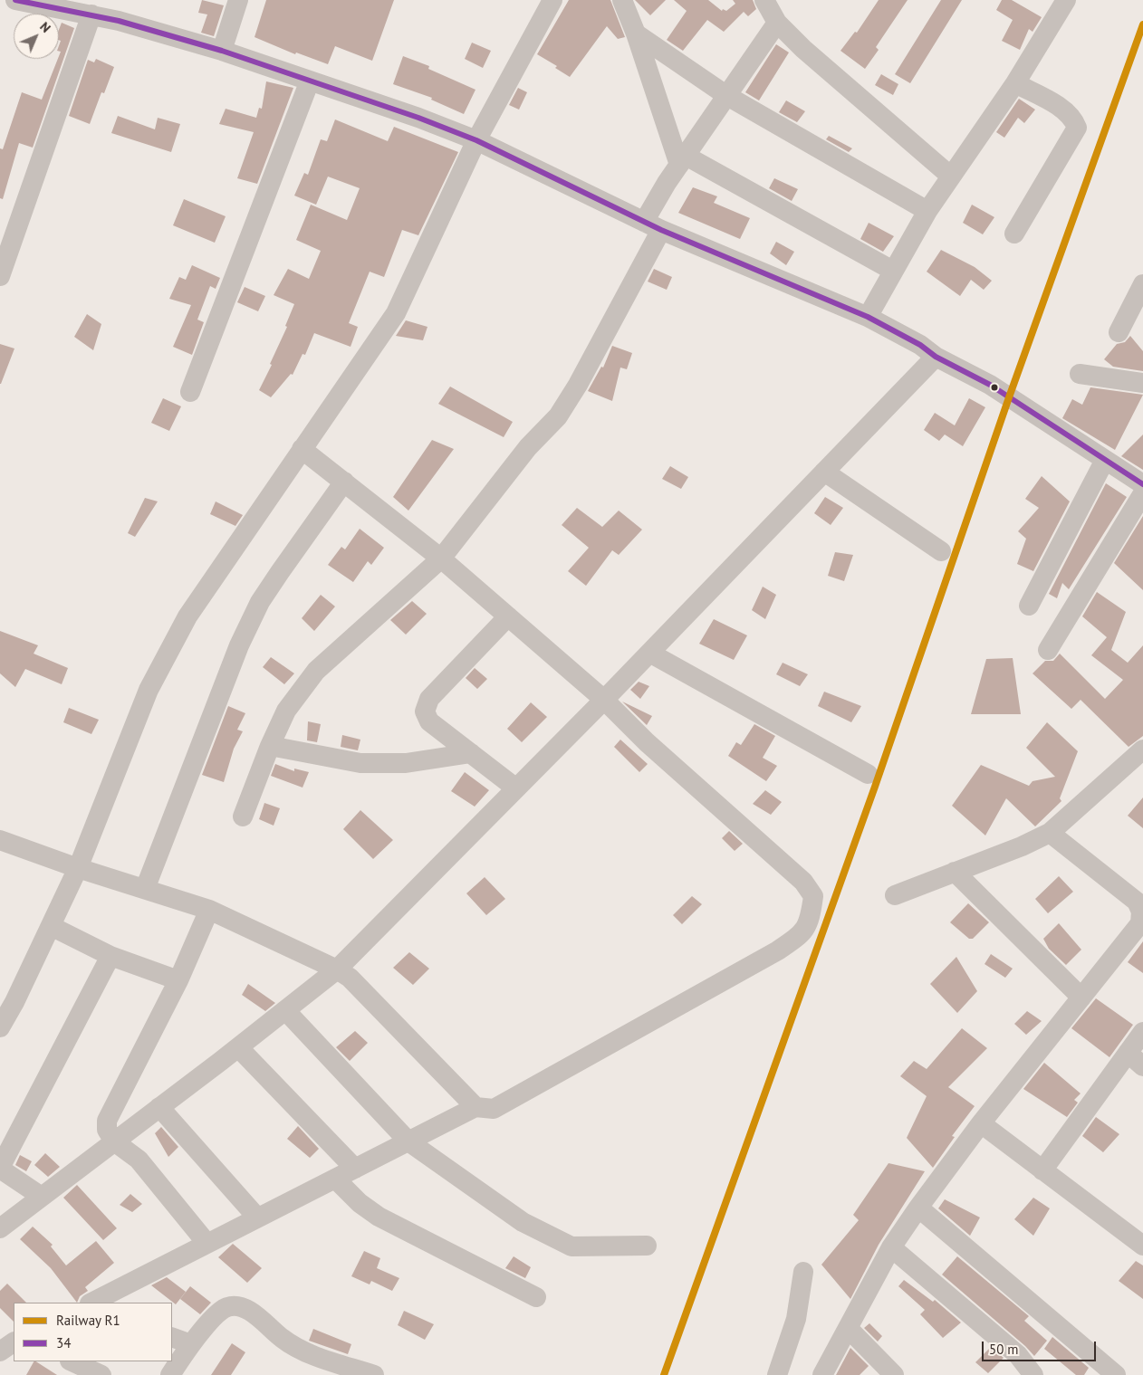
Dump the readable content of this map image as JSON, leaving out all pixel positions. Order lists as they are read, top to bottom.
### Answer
{
  "lines": ["transit line 34", "rail line R1"],
  "legend": ["Railway R1", "34"],
  "scale_bar": "50 m",
  "north": "top right"
}
